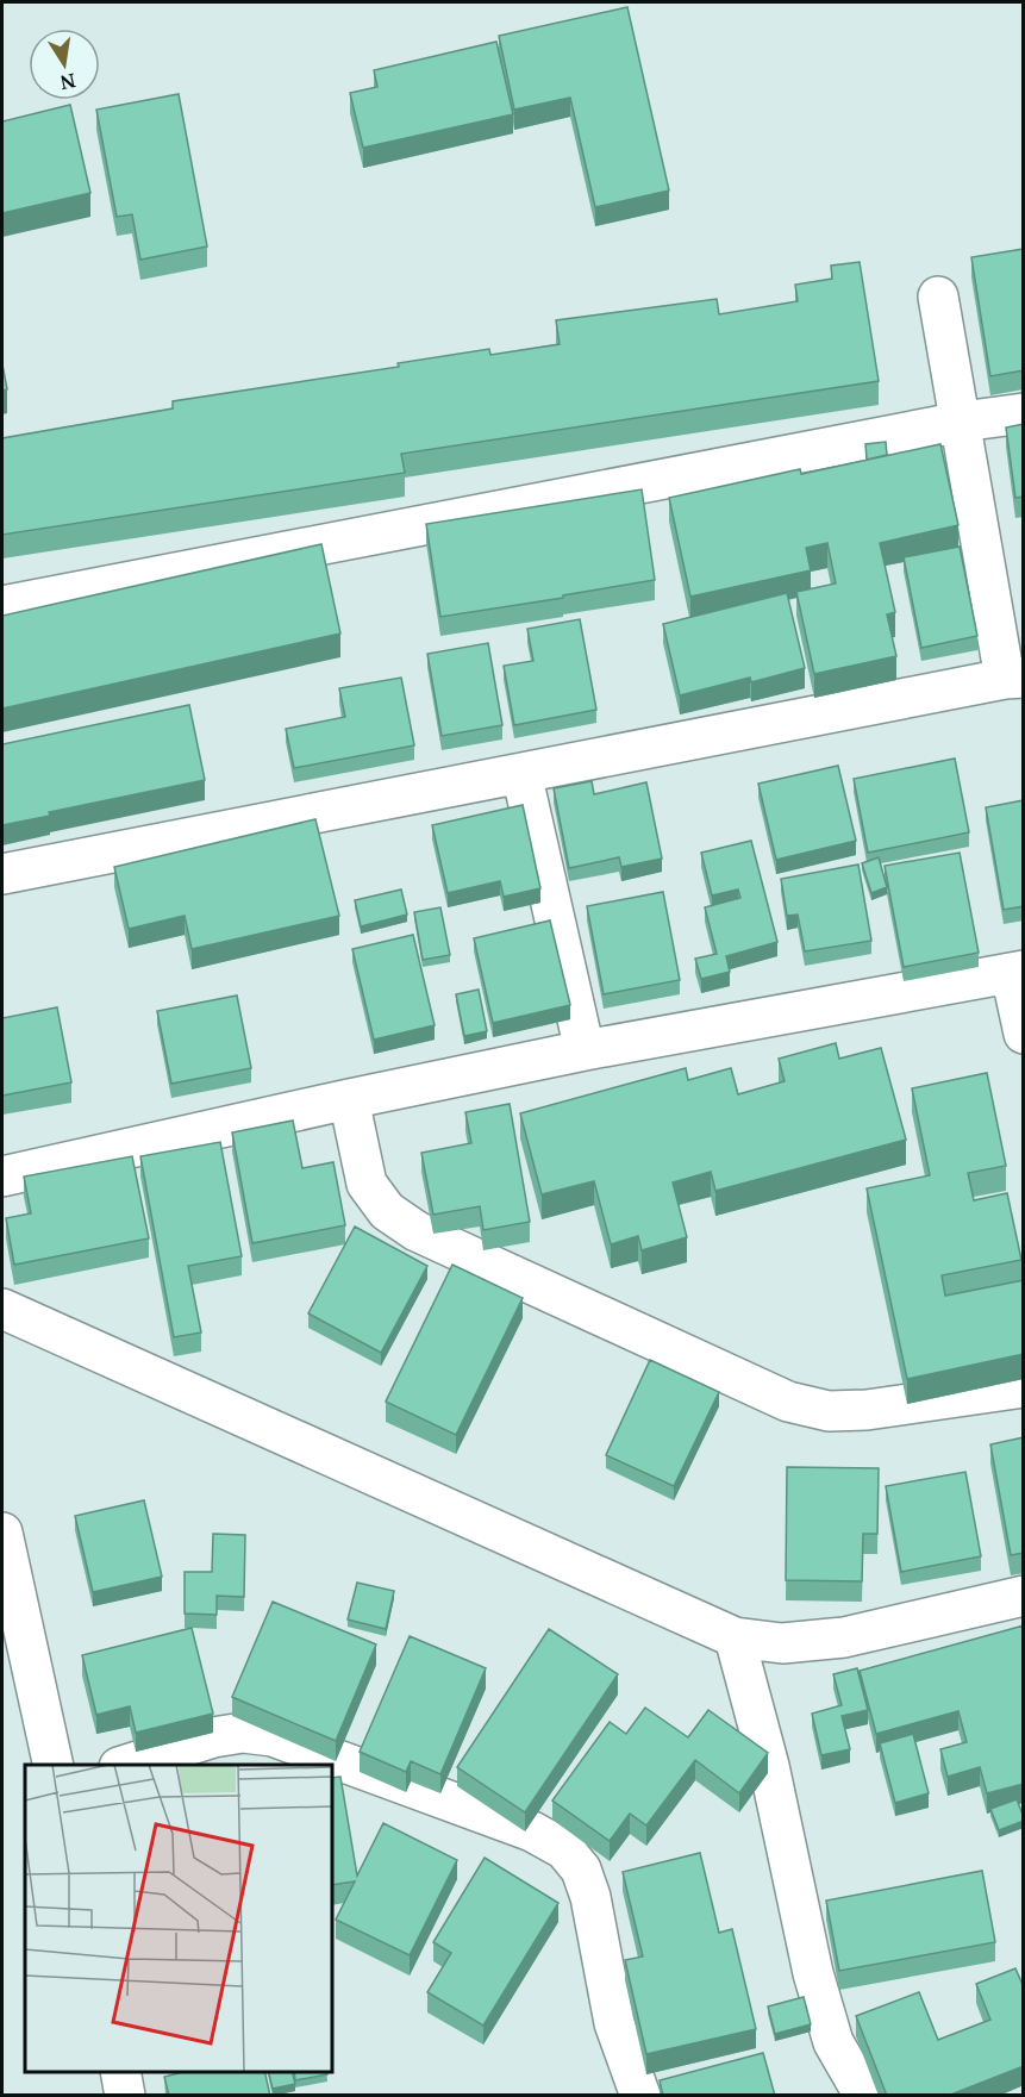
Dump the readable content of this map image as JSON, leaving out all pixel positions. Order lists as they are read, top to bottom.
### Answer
{
  "north": "bottom"
}
